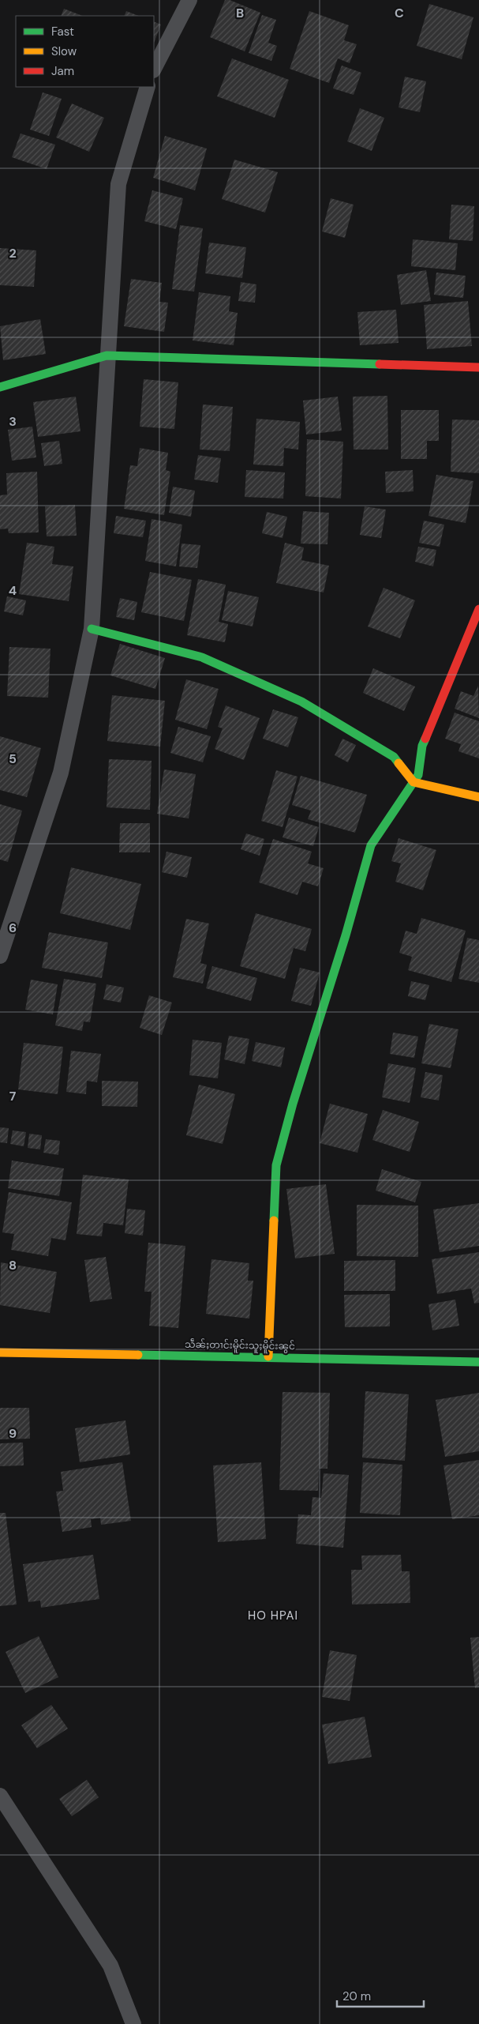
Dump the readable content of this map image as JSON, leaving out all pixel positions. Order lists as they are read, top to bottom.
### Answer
{
  "streets": {
    "street": ["သဵၼ်ႈတၢင်းမိူင်းသူႈမိူင်းၼွင်"]
  },
  "districts": ["HO HPAI"],
  "legend": ["Fast", "Slow", "Jam"],
  "scale_bar": "20 m",
  "grid": {
    "columns": ["B", "C"],
    "rows": [
      "2",
      "3",
      "4",
      "5",
      "6",
      "7",
      "8",
      "9"
    ]
  }
}
